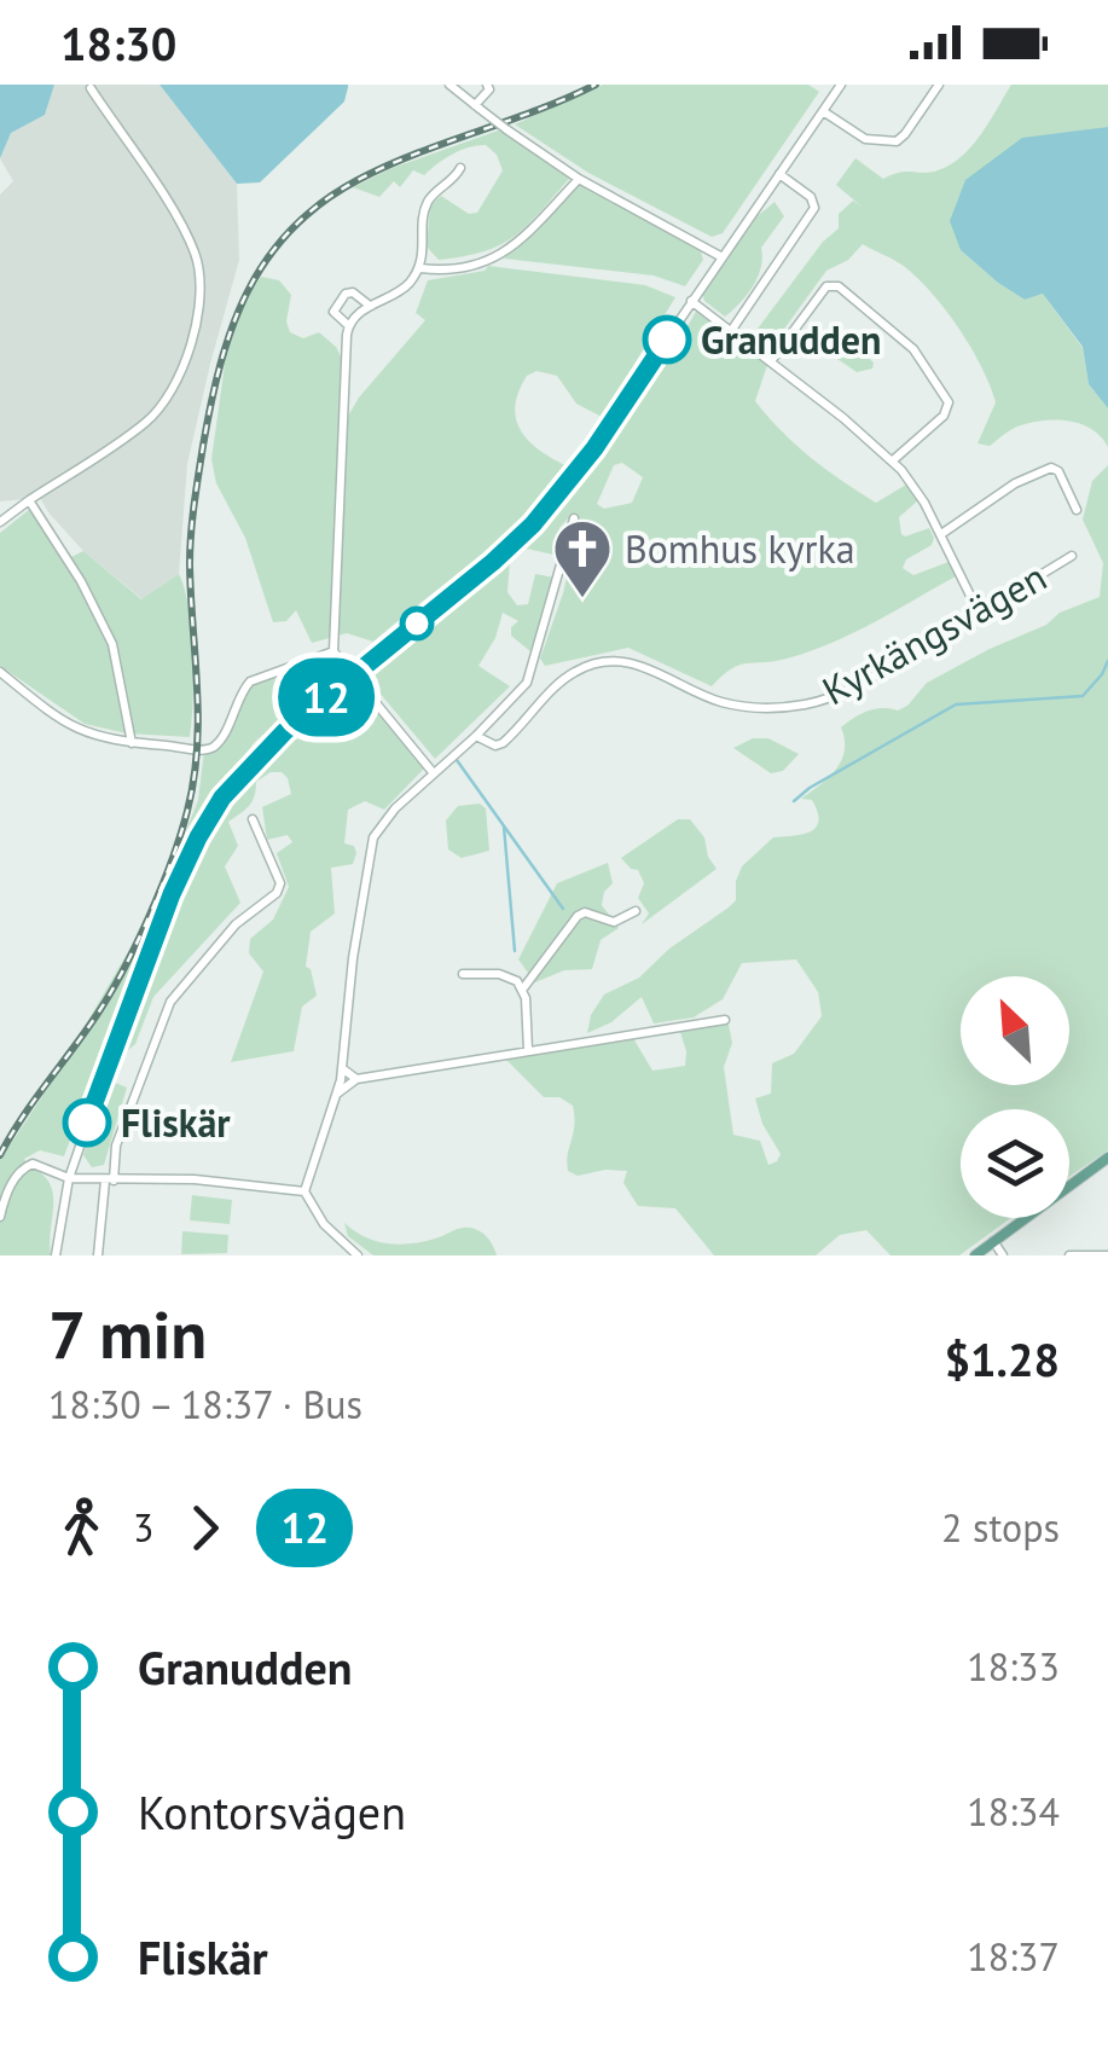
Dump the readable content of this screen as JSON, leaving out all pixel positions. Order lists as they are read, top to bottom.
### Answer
{
  "streets": {
    "street": ["Kyrkängsvägen"]
  },
  "places": {
    "other": ["Granudden", "Fliskär"],
    "church": ["Bomhus kyrka"]
  },
  "lines": ["bus line 12"],
  "north": "top left",
  "page": {
    "status": "18:30",
    "on_map": "12",
    "heading": ["7 min", "18:30 – 18:37 · Bus", "$1.28"],
    "legs": ["3", "12", "2 stops"],
    "list": [
      {
        "name": "Granudden",
        "value": "18:33"
      },
      {
        "name": "Kontorsvägen",
        "value": "18:34"
      },
      {
        "name": "Fliskär",
        "value": "18:37"
      }
    ]
  }
}
